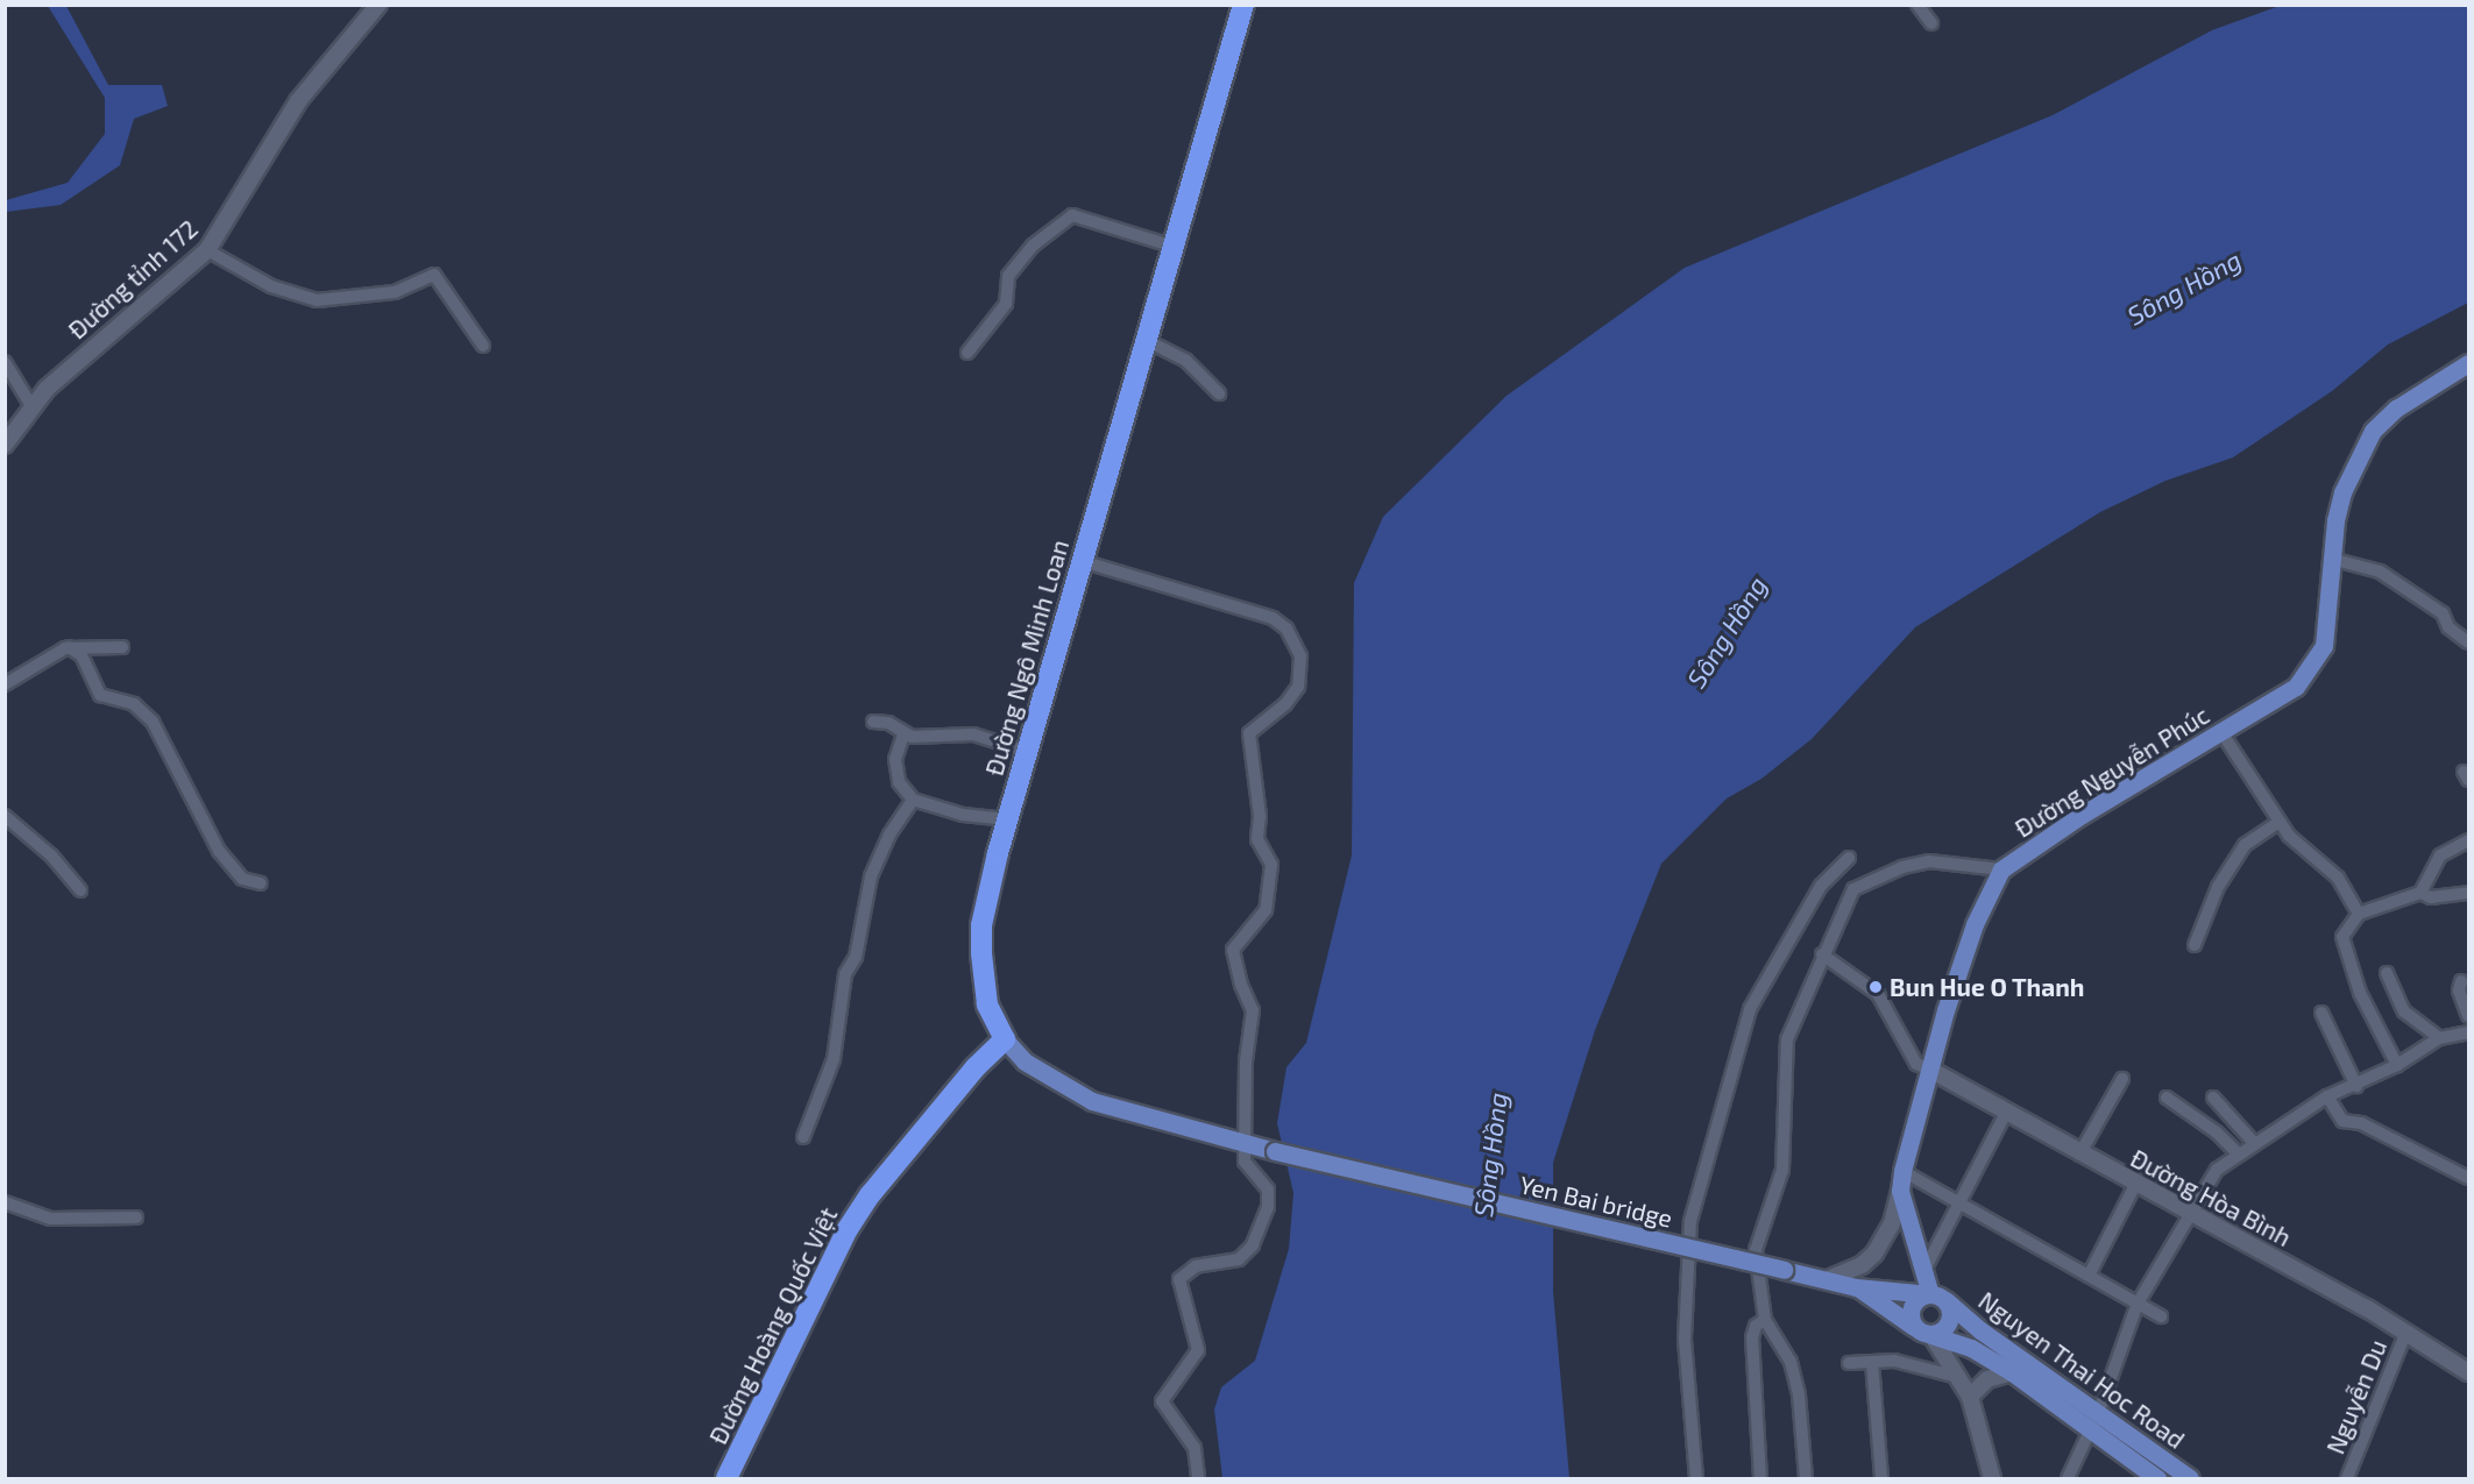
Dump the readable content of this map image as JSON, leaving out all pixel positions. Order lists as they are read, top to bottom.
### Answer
{
  "streets": {
    "highway": ["Đường Ngô Minh Loan", "Đường Hoàng Quốc Việt"],
    "main road": ["Đường Nguyễn Phúc", "Yen Bai bridge", "Nguyen Thai Hoc Road"],
    "street": ["Đường tỉnh 172", "Đường Hòa Bình", "Nguyễn Du"]
  },
  "crossings": [
    ["Đường Ngô Minh Loan", "Yen Bai bridge"],
    ["Đường Ngô Minh Loan", "Đường Hoàng Quốc Việt"],
    ["Đường Nguyễn Phúc", "Đường Hòa Bình"],
    ["Đường Nguyễn Phúc", "Nguyen Thai Hoc Road"],
    ["Đường Hòa Bình", "Nguyễn Du"]
  ],
  "water": ["Sông Hồng"],
  "places": ["Bun Hue O Thanh"]
}
